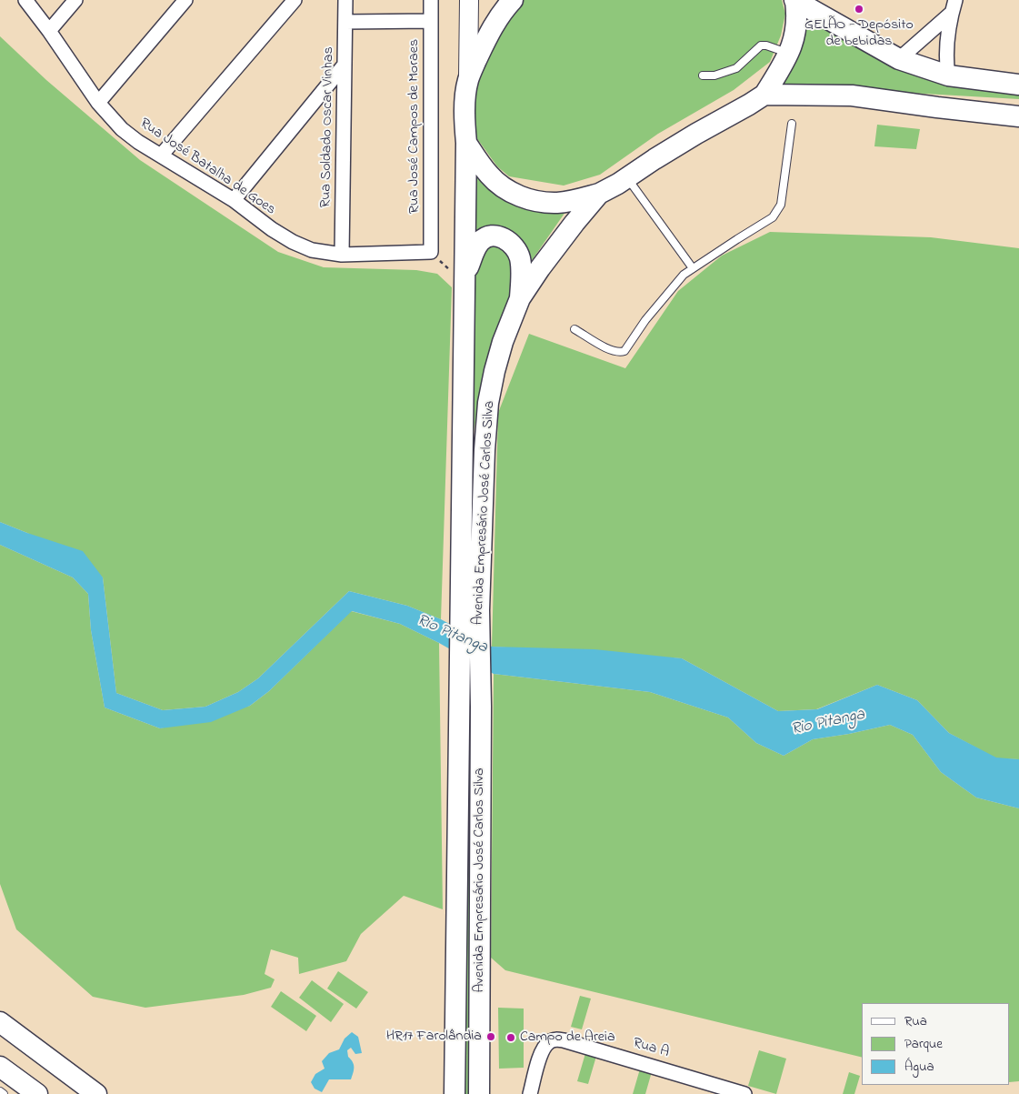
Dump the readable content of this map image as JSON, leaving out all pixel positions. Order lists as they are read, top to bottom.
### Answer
{
  "streets": {
    "main road": ["Avenida Empresário José Carlos Silva"],
    "street": [
      "Rua José Campos de Moraes",
      "Rua Soldado Oscar Vinhas",
      "Rua José Batalha de Goes",
      "Rua A"
    ]
  },
  "crossings": [
    ["Rua José Campos de Moraes", "Rua José Batalha de Goes"],
    ["Rua Soldado Oscar Vinhas", "Rua José Batalha de Goes"]
  ],
  "water": ["Rio Pitanga"],
  "places": ["GELÃO - Depósito de bebidas", "HR17 Farolândia", "Campo de Areia"],
  "legend": ["Rua", "Parque", "Água"]
}
